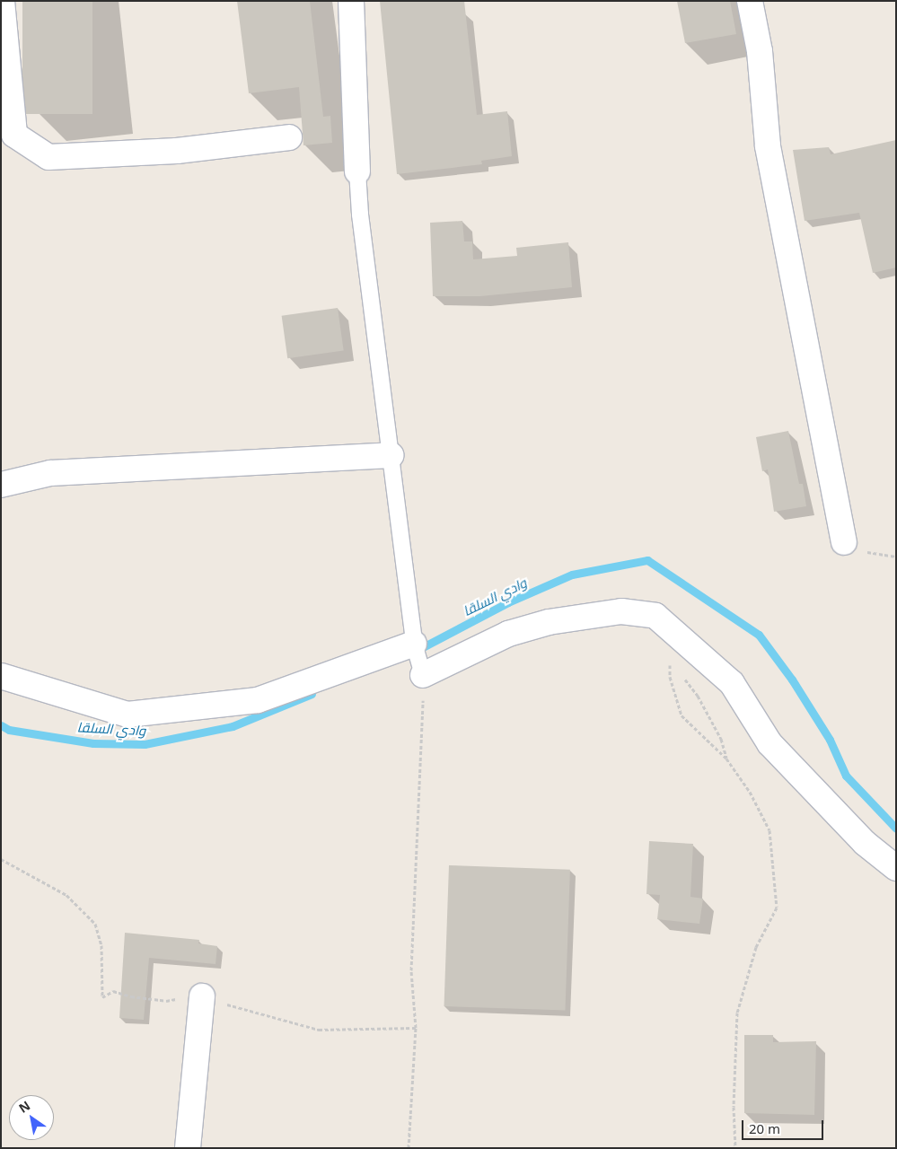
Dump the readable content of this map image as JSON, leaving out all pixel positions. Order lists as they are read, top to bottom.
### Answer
{
  "water": ["وادي السلقا"],
  "scale_bar": "20 m",
  "north": "top left"
}
